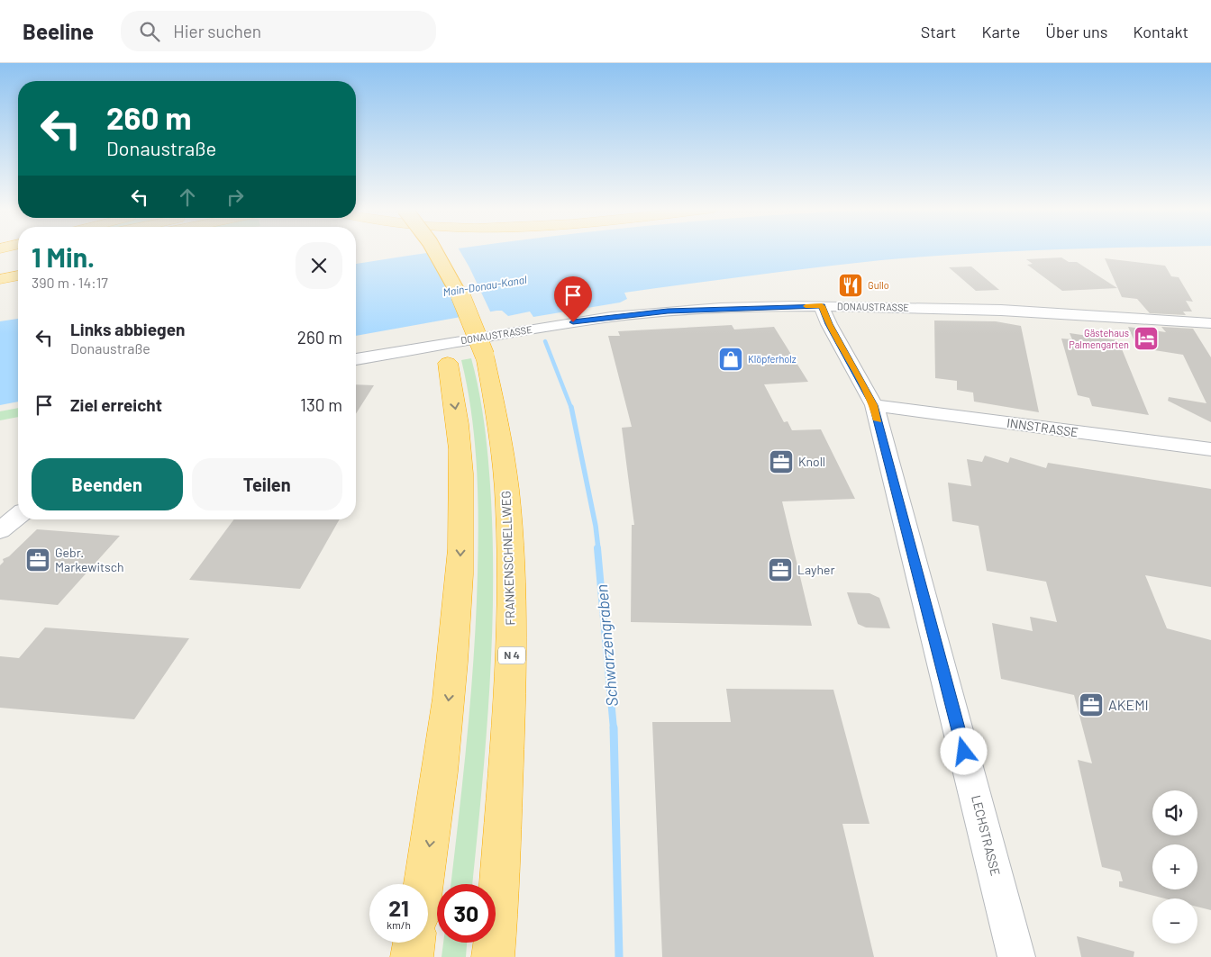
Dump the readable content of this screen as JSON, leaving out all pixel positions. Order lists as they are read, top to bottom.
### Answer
{
  "streets": {
    "highway": ["FRANKENSCHNELLWEG", "N 4"],
    "street": ["DONAUSTRASSE", "INNSTRASSE", "LECHSTRASSE"]
  },
  "crossings": [
    ["DONAUSTRASSE", "LECHSTRASSE"],
    ["INNSTRASSE", "LECHSTRASSE"]
  ],
  "water": ["Main-Donau-Kanal", "Schwarzengraben"],
  "places": {
    "restaurant": ["Gullo"],
    "hotel": ["Gästehaus Palmengarten"],
    "shop": ["Klöpferholz"],
    "office": [
      "Knoll",
      "Gebr. Markewitsch",
      "Layher",
      "AKEMI"
    ]
  },
  "page": {
    "header": "Beeline",
    "search": "Hier suchen",
    "nav": [
      "Start",
      "Karte",
      "Über uns",
      "Kontakt"
    ],
    "turn": ["260 m", "Donaustraße"],
    "heading": ["1 Min.", "390 m · 14:17"],
    "list": [
      {
        "name": "Links abbiegen",
        "note": "Donaustraße",
        "value": "260 m"
      },
      {
        "name": "Ziel erreicht",
        "value": "130 m"
      }
    ],
    "buttons": ["Beenden", "Teilen"],
    "map_buttons": ["+", "−"],
    "speed": "21 km/h",
    "limit": "30"
  }
}
